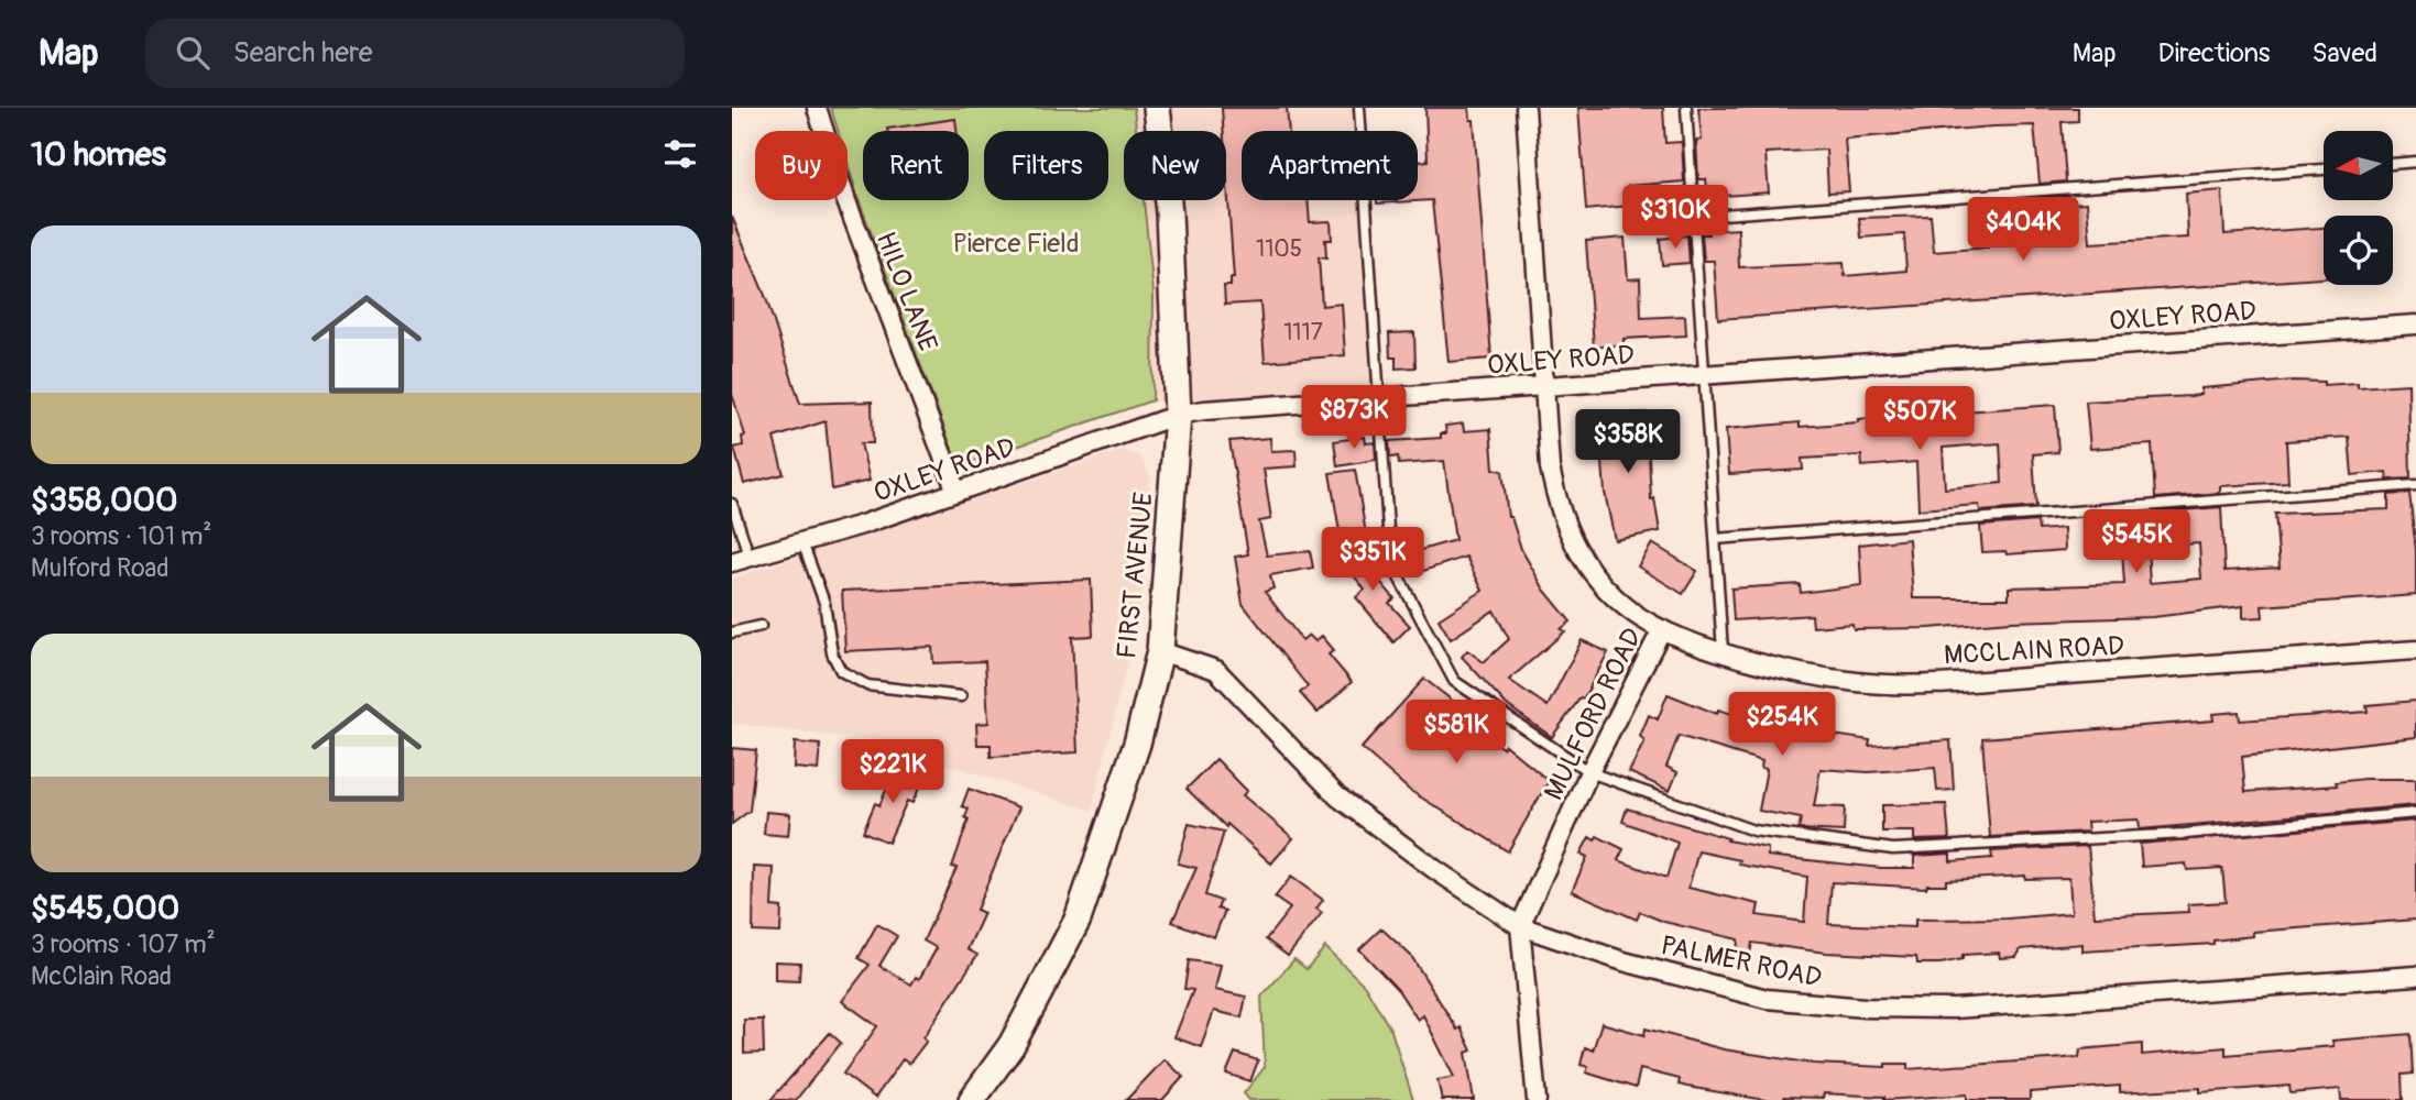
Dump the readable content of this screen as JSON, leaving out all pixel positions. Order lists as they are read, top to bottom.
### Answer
{
  "streets": {
    "street": [
      "HILO LANE",
      "OXLEY ROAD",
      "FIRST AVENUE",
      "MCCLAIN ROAD",
      "MULFORD ROAD",
      "PALMER ROAD"
    ]
  },
  "crossings": [
    ["HILO LANE", "OXLEY ROAD"],
    ["OXLEY ROAD", "FIRST AVENUE"],
    ["OXLEY ROAD", "MULFORD ROAD"],
    ["FIRST AVENUE", "PALMER ROAD"],
    ["MCCLAIN ROAD", "MULFORD ROAD"],
    ["MULFORD ROAD", "PALMER ROAD"]
  ],
  "parks": ["Pierce Field"],
  "house_numbers": ["1105", "1117"],
  "north": "left",
  "page": {
    "header": "Map",
    "search": "Search here",
    "nav": ["Map", "Directions", "Saved"],
    "heading": "10 homes",
    "chip": [
      "Buy",
      "Rent",
      "Filters",
      "New",
      "Apartment"
    ],
    "price": [
      "$310K",
      "$404K",
      "$873K",
      "$507K",
      "$358K",
      "$545K",
      "$351K",
      "$254K",
      "$581K",
      "$221K"
    ],
    "list": [
      {
        "name": "$358,000",
        "note": "3 rooms · 101 m² · Mulford Road"
      },
      {
        "name": "$545,000",
        "note": "3 rooms · 107 m² · McClain Road"
      }
    ]
  }
}
